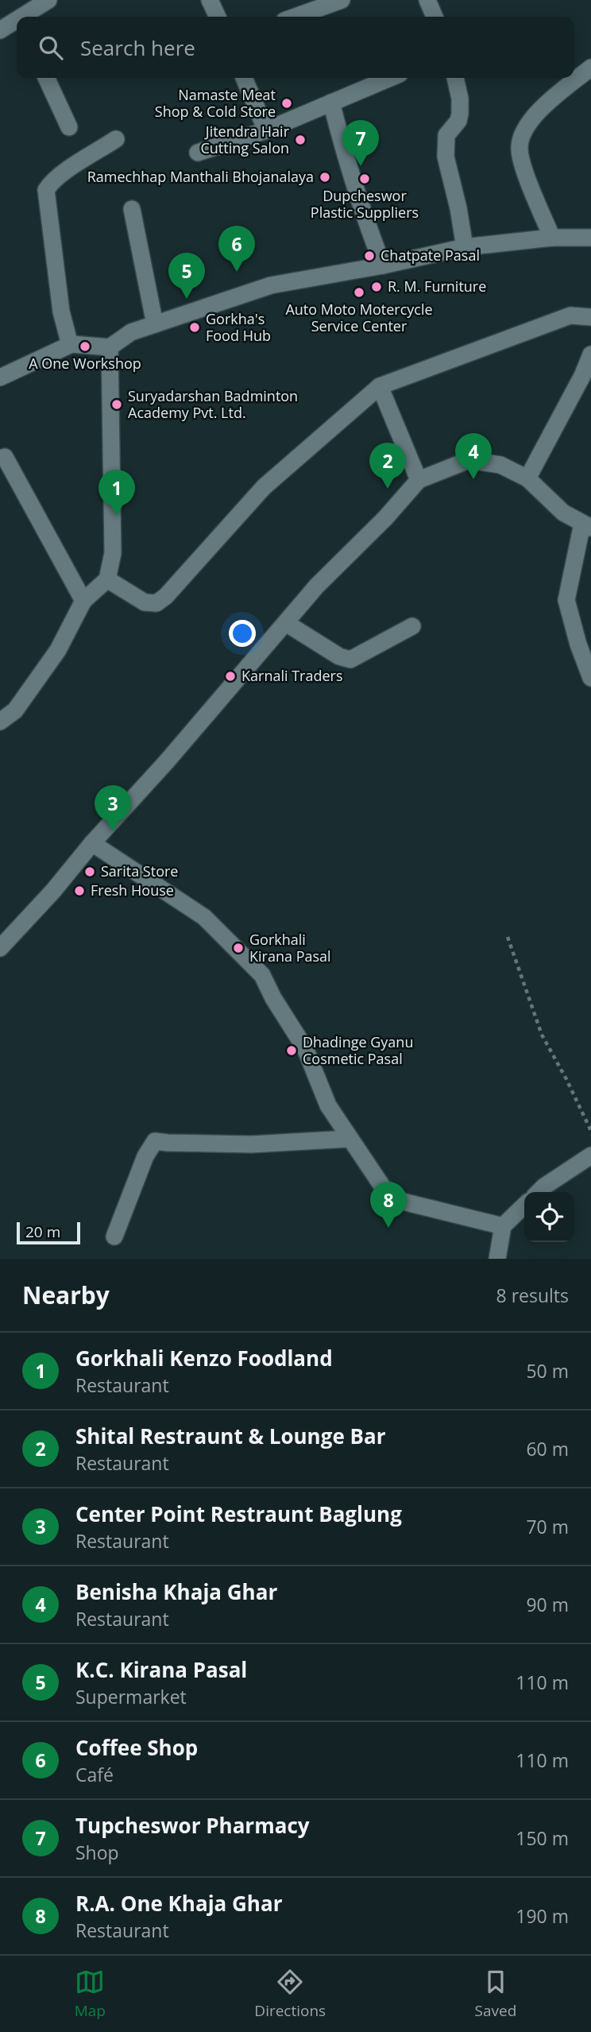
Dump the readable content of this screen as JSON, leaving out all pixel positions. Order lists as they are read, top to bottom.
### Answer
{
  "places": [
    "Namaste Meat Shop & Cold Store",
    "Jitendra Hair Cutting Salon",
    "Ramechhap Manthali Bhojanalaya",
    "Dupcheswor Plastic Suppliers",
    "Chatpate Pasal",
    "R. M. Furniture",
    "Auto Moto Motercycle Service Center",
    "Gorkha's Food Hub",
    "A One Workshop",
    "Suryadarshan Badminton Academy Pvt. Ltd.",
    "Karnali Traders",
    "Sarita Store",
    "Fresh House",
    "Gorkhali Kirana Pasal",
    "Dhadinge Gyanu Cosmetic Pasal"
  ],
  "scale_bar": "20 m",
  "page": {
    "search": "Search here",
    "pins": [
      "7",
      "6",
      "5",
      "4",
      "2",
      "1",
      "3",
      "8"
    ],
    "scale": "20 m",
    "heading": ["Nearby", "8 results"],
    "list": [
      {
        "mark": "1",
        "name": "Gorkhali Kenzo Foodland",
        "note": "Restaurant",
        "value": "50 m"
      },
      {
        "mark": "2",
        "name": "Shital Restraunt & Lounge Bar",
        "note": "Restaurant",
        "value": "60 m"
      },
      {
        "mark": "3",
        "name": "Center Point Restraunt Baglung",
        "note": "Restaurant",
        "value": "70 m"
      },
      {
        "mark": "4",
        "name": "Benisha Khaja Ghar",
        "note": "Restaurant",
        "value": "90 m"
      },
      {
        "mark": "5",
        "name": "K.C. Kirana Pasal",
        "note": "Supermarket",
        "value": "110 m"
      },
      {
        "mark": "6",
        "name": "Coffee Shop",
        "note": "Café",
        "value": "110 m"
      },
      {
        "mark": "7",
        "name": "Tupcheswor Pharmacy",
        "note": "Shop",
        "value": "150 m"
      },
      {
        "mark": "8",
        "name": "R.A. One Khaja Ghar",
        "note": "Restaurant",
        "value": "190 m"
      }
    ],
    "nav": ["Map", "Directions", "Saved"]
  }
}
